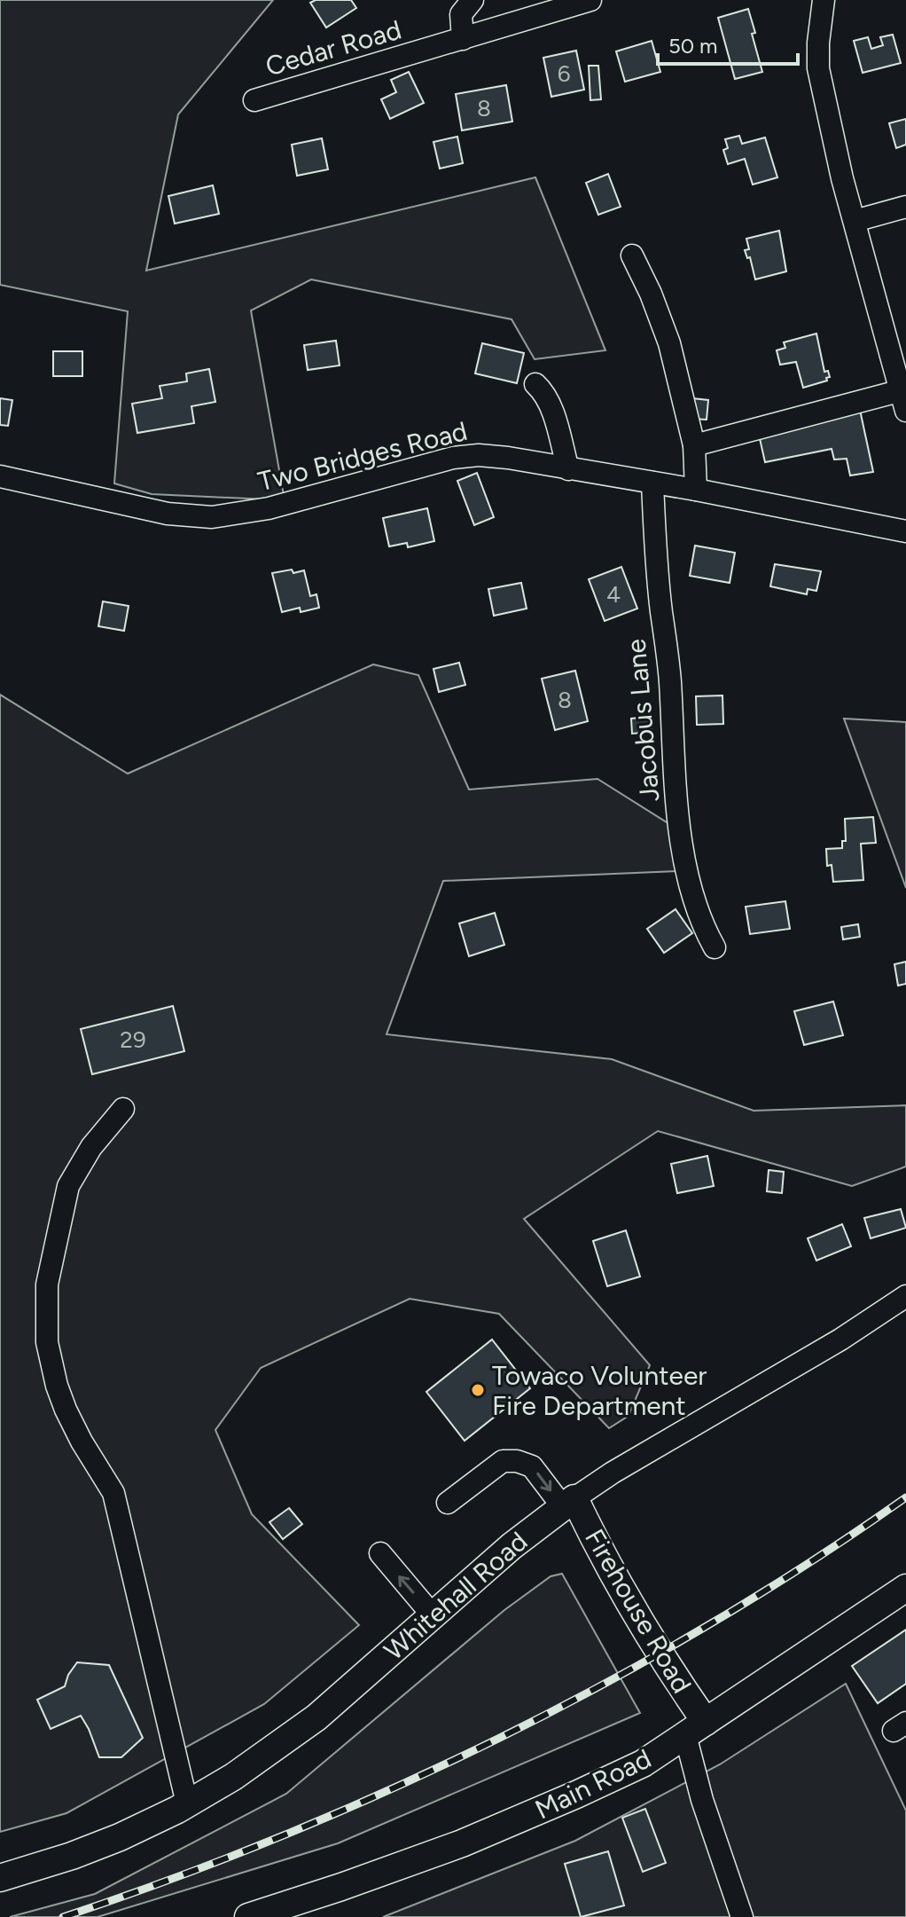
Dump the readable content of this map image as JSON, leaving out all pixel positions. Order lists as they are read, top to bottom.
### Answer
{
  "streets": {
    "main road": ["Whitehall Road", "Firehouse Road", "Main Road"],
    "street": ["Cedar Road", "Two Bridges Road", "Jacobus Lane"]
  },
  "crossings": [
    ["Two Bridges Road", "Jacobus Lane"],
    ["Whitehall Road", "Firehouse Road"],
    ["Firehouse Road", "Main Road"]
  ],
  "places": ["Towaco Volunteer Fire Department"],
  "house_numbers": [
    "6",
    "8",
    "4",
    "8",
    "29"
  ],
  "scale_bar": "50 m"
}
